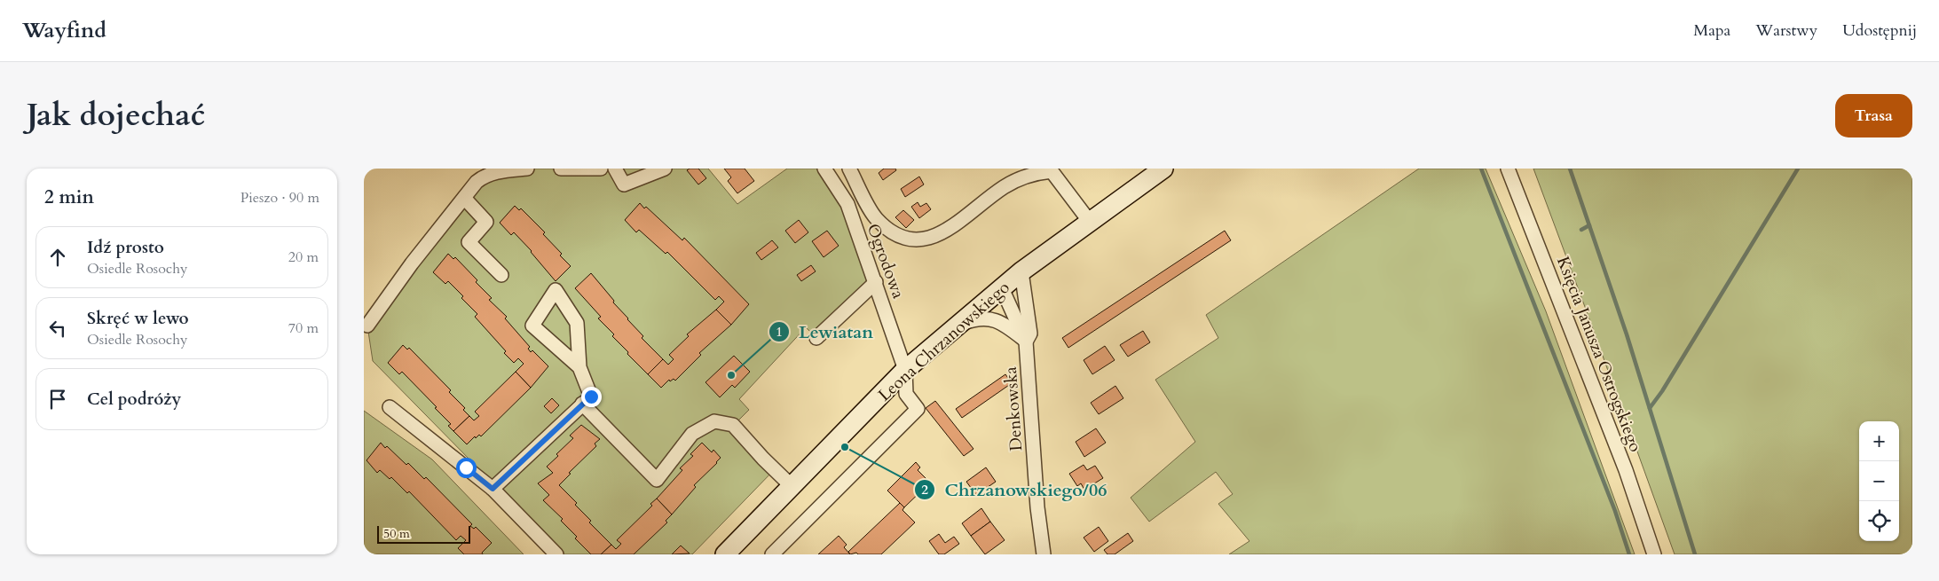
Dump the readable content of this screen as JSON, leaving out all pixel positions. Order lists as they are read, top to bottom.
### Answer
{
  "streets": {
    "street": [
      "Ogrodowa",
      "Leona Chrzanowskiego",
      "Księcia Janusza Ostrogskiego",
      "Denkowska"
    ]
  },
  "crossings": [
    ["Ogrodowa", "Leona Chrzanowskiego"],
    ["Leona Chrzanowskiego", "Denkowska"]
  ],
  "places": ["Lewiatan", "Chrzanowskiego/06"],
  "scale_bar": "50 m",
  "page": {
    "header": "Wayfind",
    "nav": ["Mapa", "Warstwy", "Udostępnij"],
    "title": "Jak dojechać",
    "buttons": "Trasa",
    "heading": ["2 min", "Pieszo · 90 m"],
    "list": [
      ["Idź prosto", "Osiedle Rosochy", "20 m"],
      ["Skręć w lewo", "Osiedle Rosochy", "70 m"],
      "Cel podróży"
    ],
    "map_buttons": ["+", "−"],
    "scale": "50 m"
  }
}
